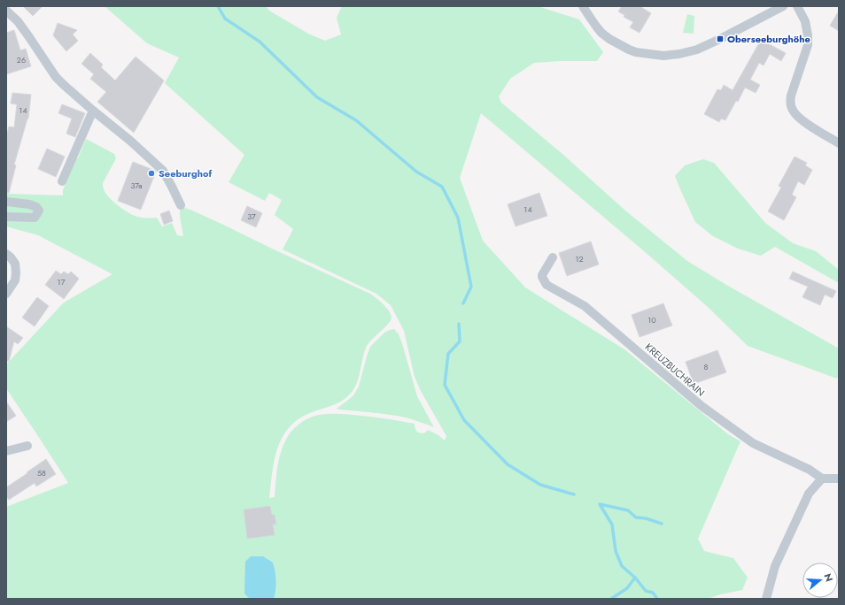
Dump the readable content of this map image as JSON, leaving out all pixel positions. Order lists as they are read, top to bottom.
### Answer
{
  "streets": {
    "street": ["KREUZBUCHRAIN"]
  },
  "places": {
    "transit": ["Oberseeburghöhe"],
    "other": ["Seeburghof"]
  },
  "house_numbers": [
    "26",
    "14",
    "37a",
    "14",
    "37",
    "12",
    "17",
    "10",
    "8",
    "58"
  ],
  "north": "right"
}
